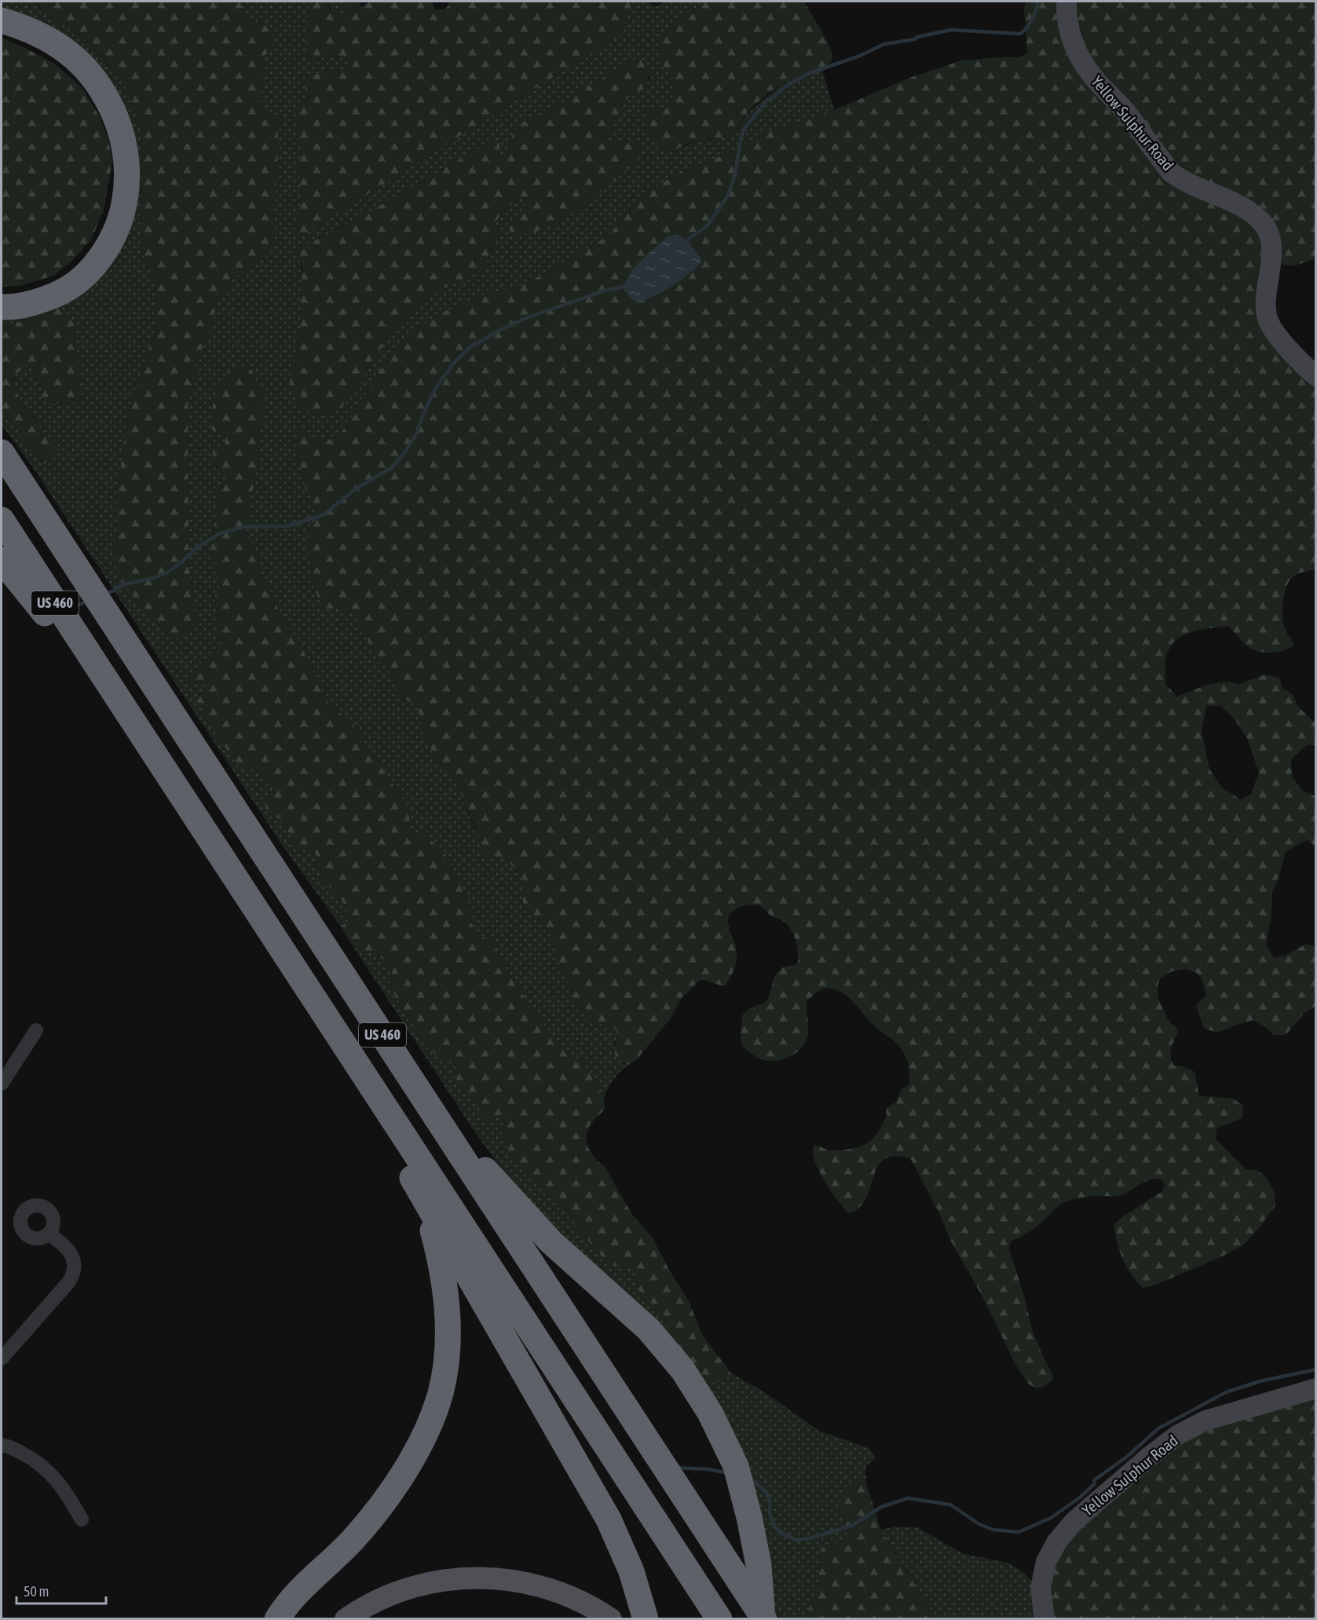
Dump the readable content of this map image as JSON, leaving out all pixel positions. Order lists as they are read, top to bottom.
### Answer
{
  "streets": {
    "highway": ["US 460"],
    "street": ["Yellow Sulphur Road"]
  },
  "scale_bar": "50 m"
}
